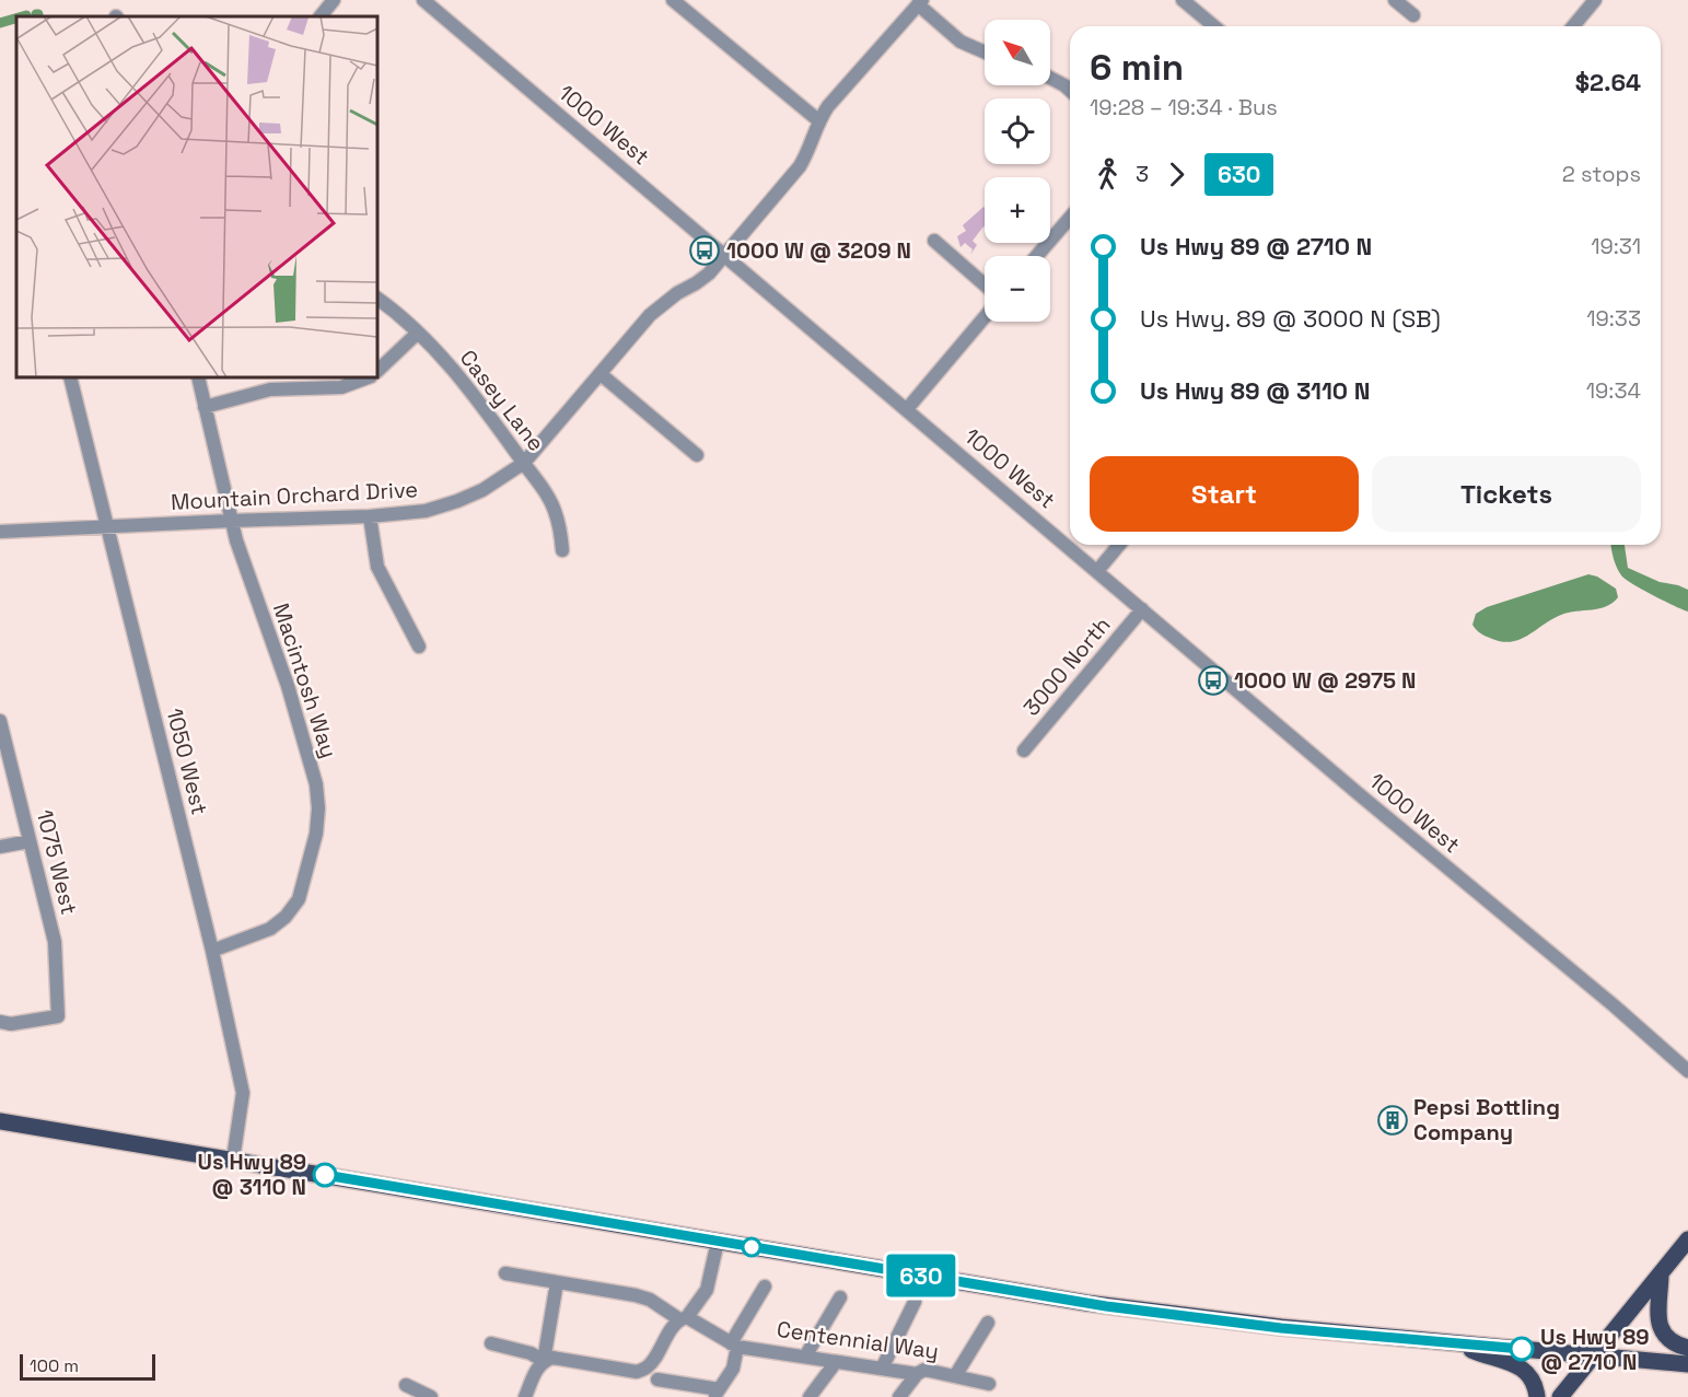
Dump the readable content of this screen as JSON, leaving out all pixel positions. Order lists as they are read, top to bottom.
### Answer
{
  "streets": {
    "street": [
      "1000 West",
      "Casey Lane",
      "Mountain Orchard Drive",
      "3000 North",
      "Macintosh Way",
      "1050 West",
      "1075 West",
      "Centennial Way"
    ]
  },
  "crossings": [
    ["1000 West", "Mountain Orchard Drive"],
    ["1000 West", "3000 North"],
    ["Casey Lane", "Mountain Orchard Drive"],
    ["Mountain Orchard Drive", "Macintosh Way"],
    ["Mountain Orchard Drive", "1050 West"],
    ["Macintosh Way", "1050 West"]
  ],
  "places": {
    "bus stop": ["1000 W @ 3209 N", "1000 W @ 2975 N"],
    "building": ["Pepsi Bottling Company"],
    "other": ["Us Hwy 89 @ 3110 N", "Us Hwy 89 @ 2710 N"]
  },
  "lines": ["bus line 630"],
  "scale_bar": "100 m",
  "north": "top left",
  "page": {
    "on_map": "630",
    "map_buttons": ["+", "−"],
    "heading": ["6 min", "19:28 – 19:34 · Bus", "$2.64"],
    "legs": ["3", "630", "2 stops"],
    "list": [
      {
        "name": "Us Hwy 89 @ 2710 N",
        "value": "19:31"
      },
      {
        "name": "Us Hwy. 89 @ 3000 N (SB)",
        "value": "19:33"
      },
      {
        "name": "Us Hwy 89 @ 3110 N",
        "value": "19:34"
      }
    ],
    "buttons": ["Start", "Tickets"],
    "scale": "100 m"
  }
}
